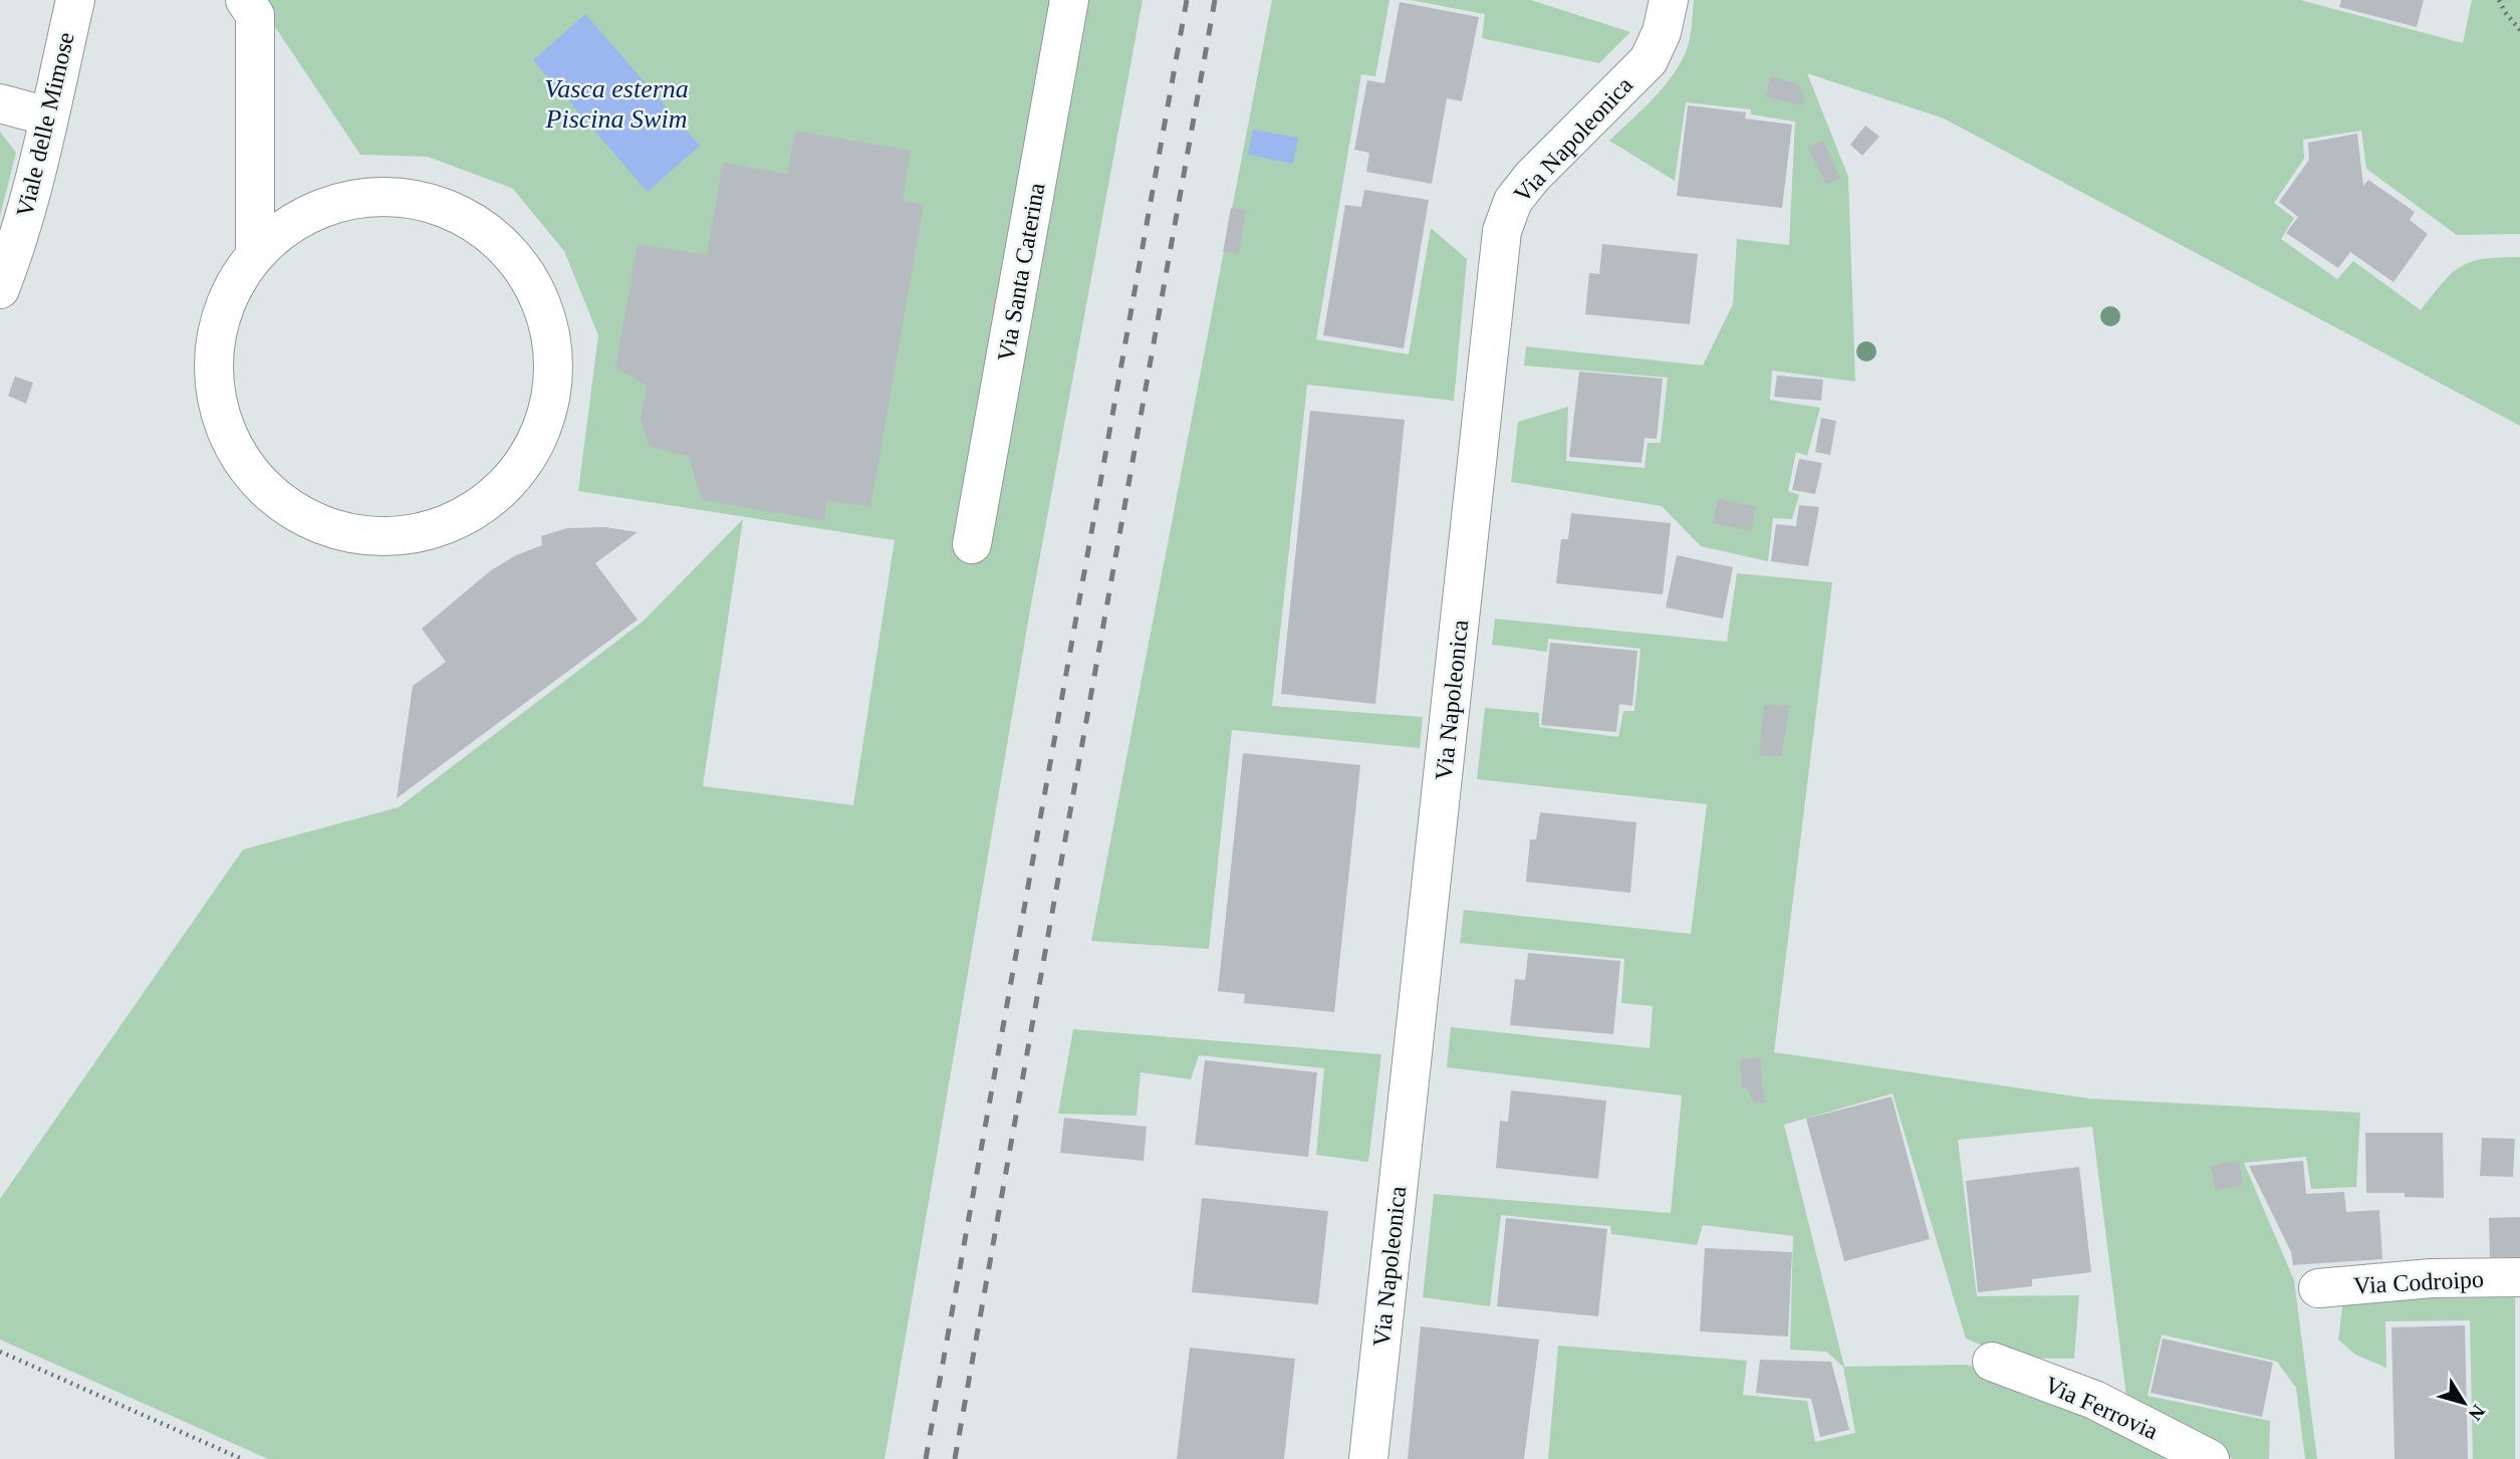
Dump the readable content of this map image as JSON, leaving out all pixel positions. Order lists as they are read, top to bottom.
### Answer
{
  "streets": {
    "street": [
      "Viale delle Mimose",
      "Via Napoleonica",
      "Via Santa Caterina",
      "Via Codroipo",
      "Via Ferrovia"
    ]
  },
  "water": ["Vasca esterna Piscina Swim"],
  "north": "bottom right"
}
